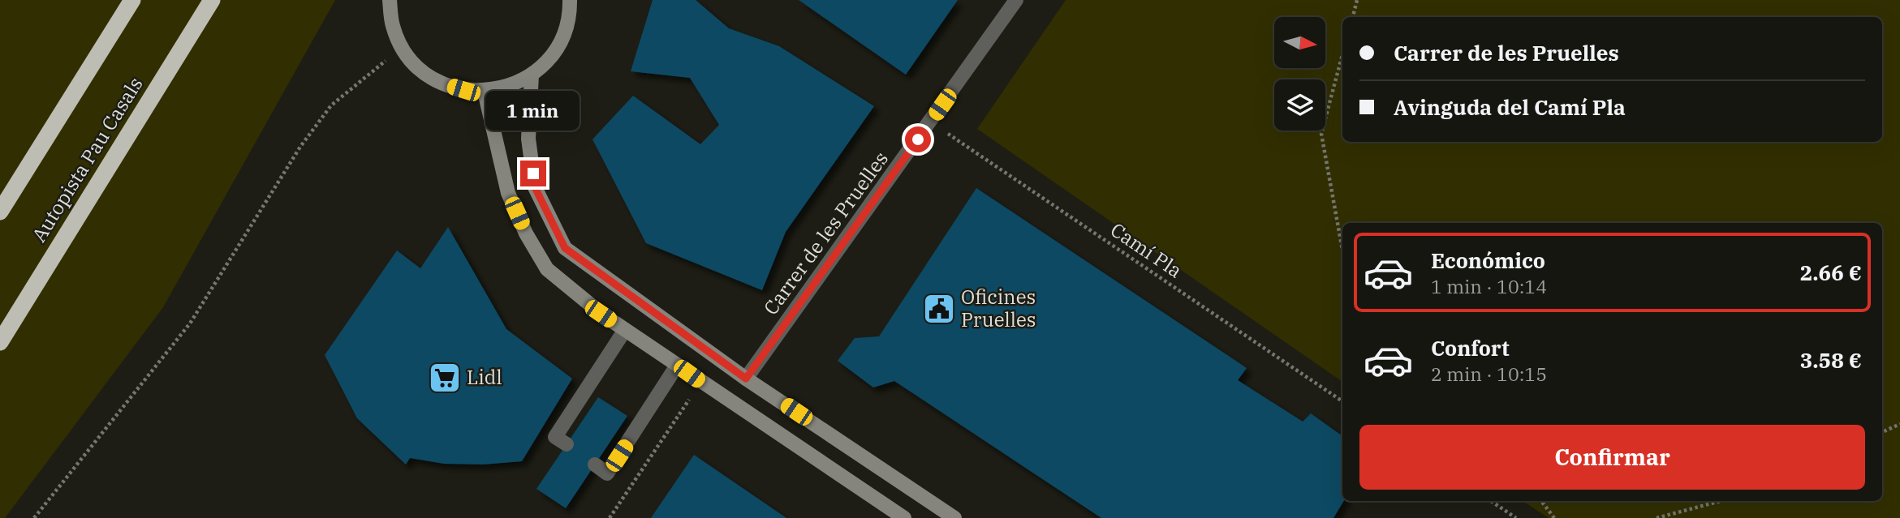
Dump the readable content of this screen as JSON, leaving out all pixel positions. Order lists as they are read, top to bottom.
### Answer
{
  "streets": {
    "highway": ["Autopista Pau Casals"],
    "street": ["Carrer de les Pruelles"],
    "path": ["Camí Pla"]
  },
  "crossings": [
    ["Carrer de les Pruelles", "Camí Pla"]
  ],
  "places": {
    "public building": ["Oficines Pruelles"],
    "supermarket": ["Lidl"]
  },
  "north": "right",
  "page": {
    "banner": ["Carrer de les Pruelles", "Avinguda del Camí Pla"],
    "bubble": "1 min",
    "list": [
      {
        "name": "Económico",
        "note": "1 min · 10:14",
        "value": "2.66 €"
      },
      {
        "name": "Confort",
        "note": "2 min · 10:15",
        "value": "3.58 €"
      }
    ],
    "buttons": "Confirmar"
  }
}
